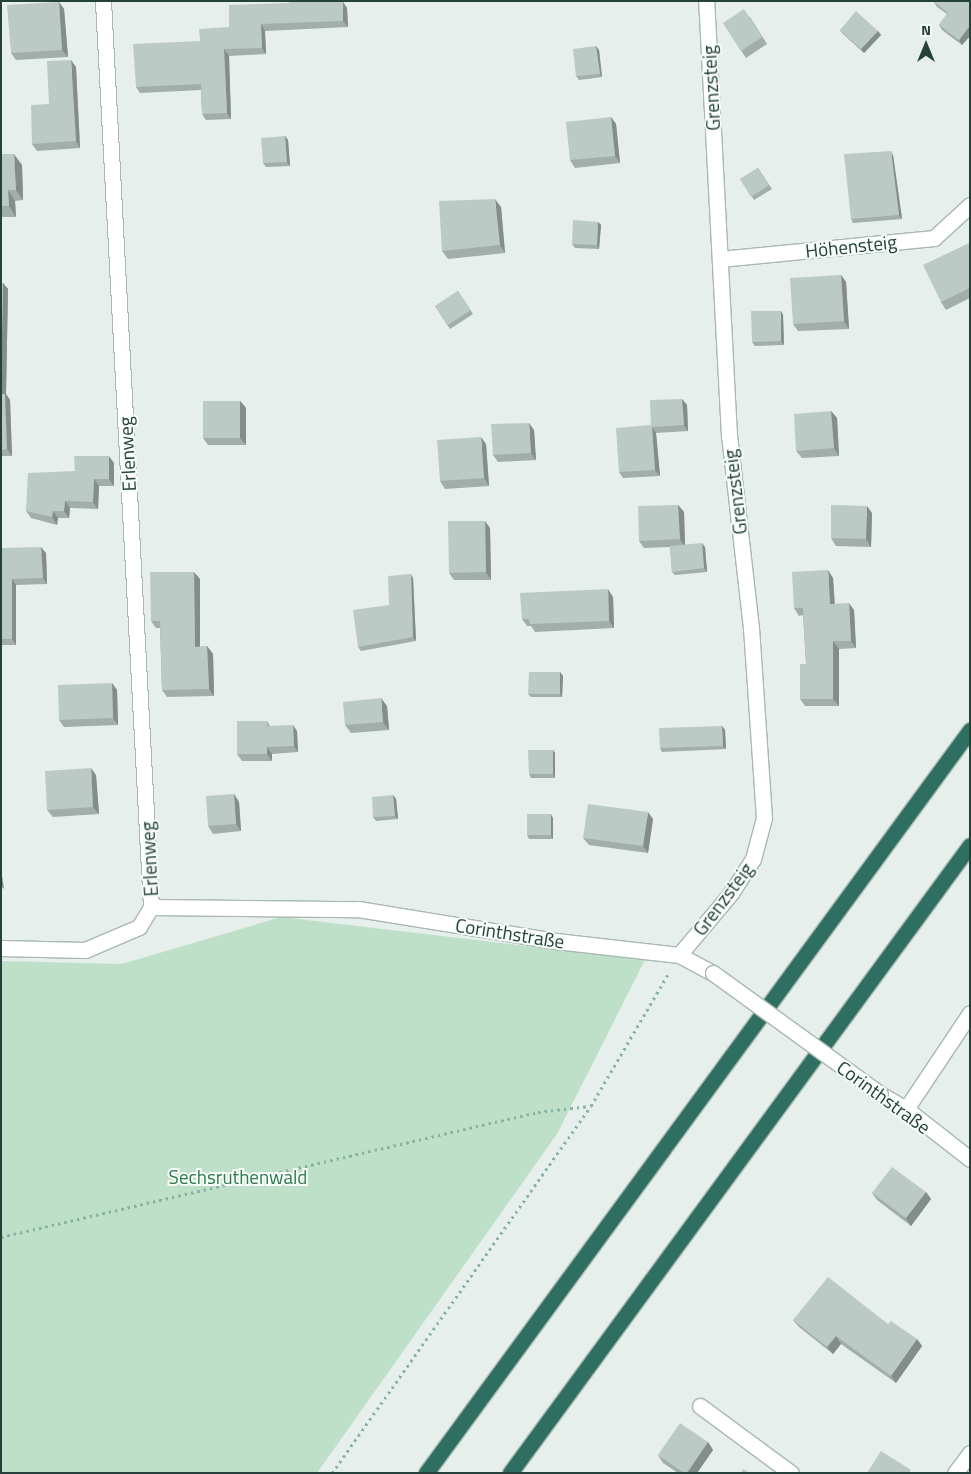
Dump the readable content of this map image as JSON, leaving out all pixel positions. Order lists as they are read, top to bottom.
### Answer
{
  "streets": {
    "street": [
      "Grenzsteig",
      "Höhensteig",
      "Erlenweg",
      "Corinthstraße"
    ]
  },
  "crossings": [
    ["Grenzsteig", "Höhensteig"],
    ["Grenzsteig", "Corinthstraße"],
    ["Erlenweg", "Corinthstraße"]
  ],
  "parks": ["Sechsruthenwald"],
  "north": "top"
}
